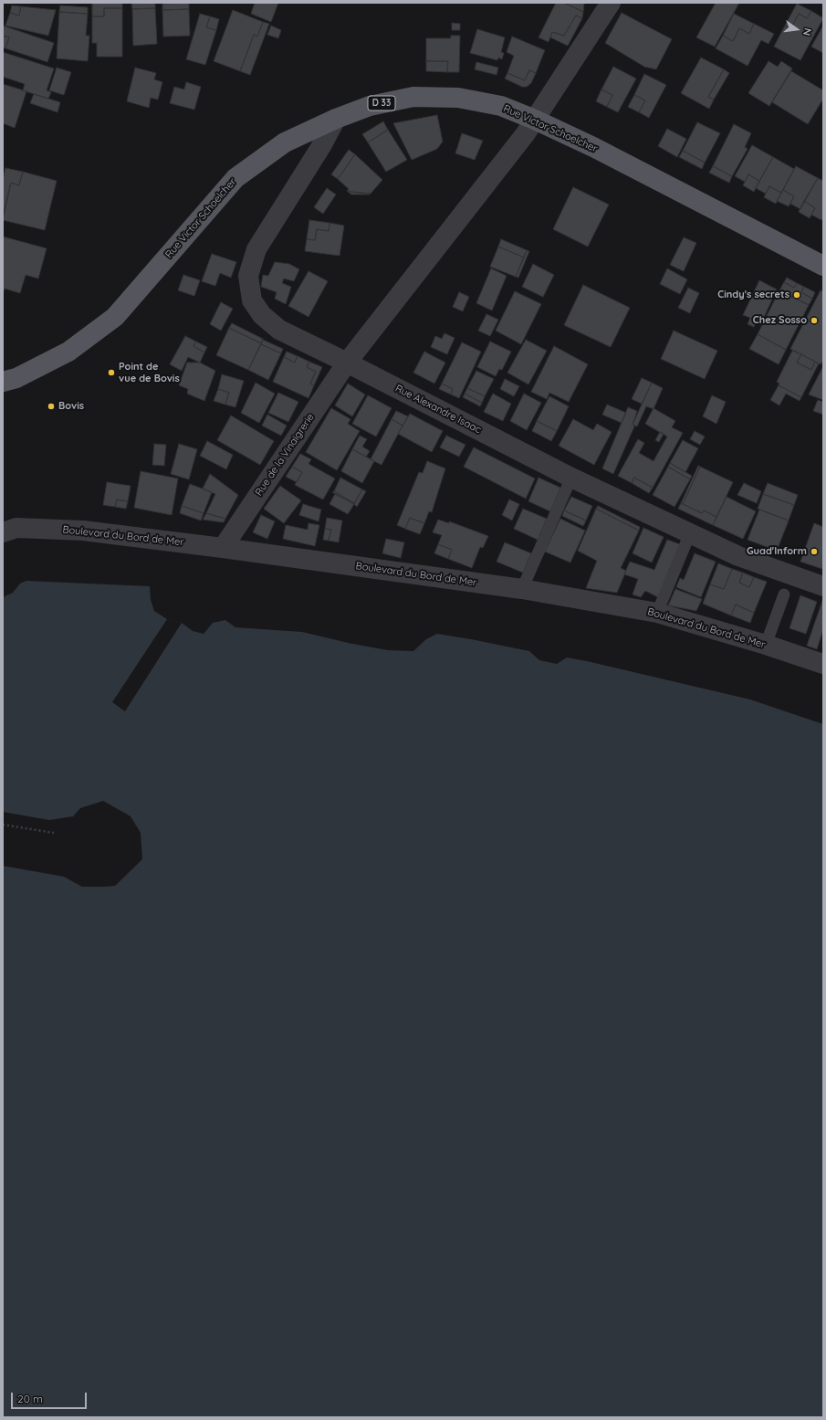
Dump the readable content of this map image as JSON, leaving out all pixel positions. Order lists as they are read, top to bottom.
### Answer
{
  "streets": {
    "main road": ["D 33", "Rue Victor Schoelcher"],
    "street": ["Rue Alexandre Isaac", "Rue de la Vinaigrerie", "Boulevard du Bord de Mer"]
  },
  "crossings": [
    ["Rue Victor Schoelcher", "Rue Alexandre Isaac"],
    ["Rue Victor Schoelcher", "Rue de la Vinaigrerie"],
    ["Rue Alexandre Isaac", "Rue de la Vinaigrerie"],
    ["Rue de la Vinaigrerie", "Boulevard du Bord de Mer"]
  ],
  "places": [
    "Cindy's secrets",
    "Chez Sosso",
    "Point de vue de Bovis",
    "Bovis",
    "Guad'Inform"
  ],
  "scale_bar": "20 m",
  "north": "right"
}
